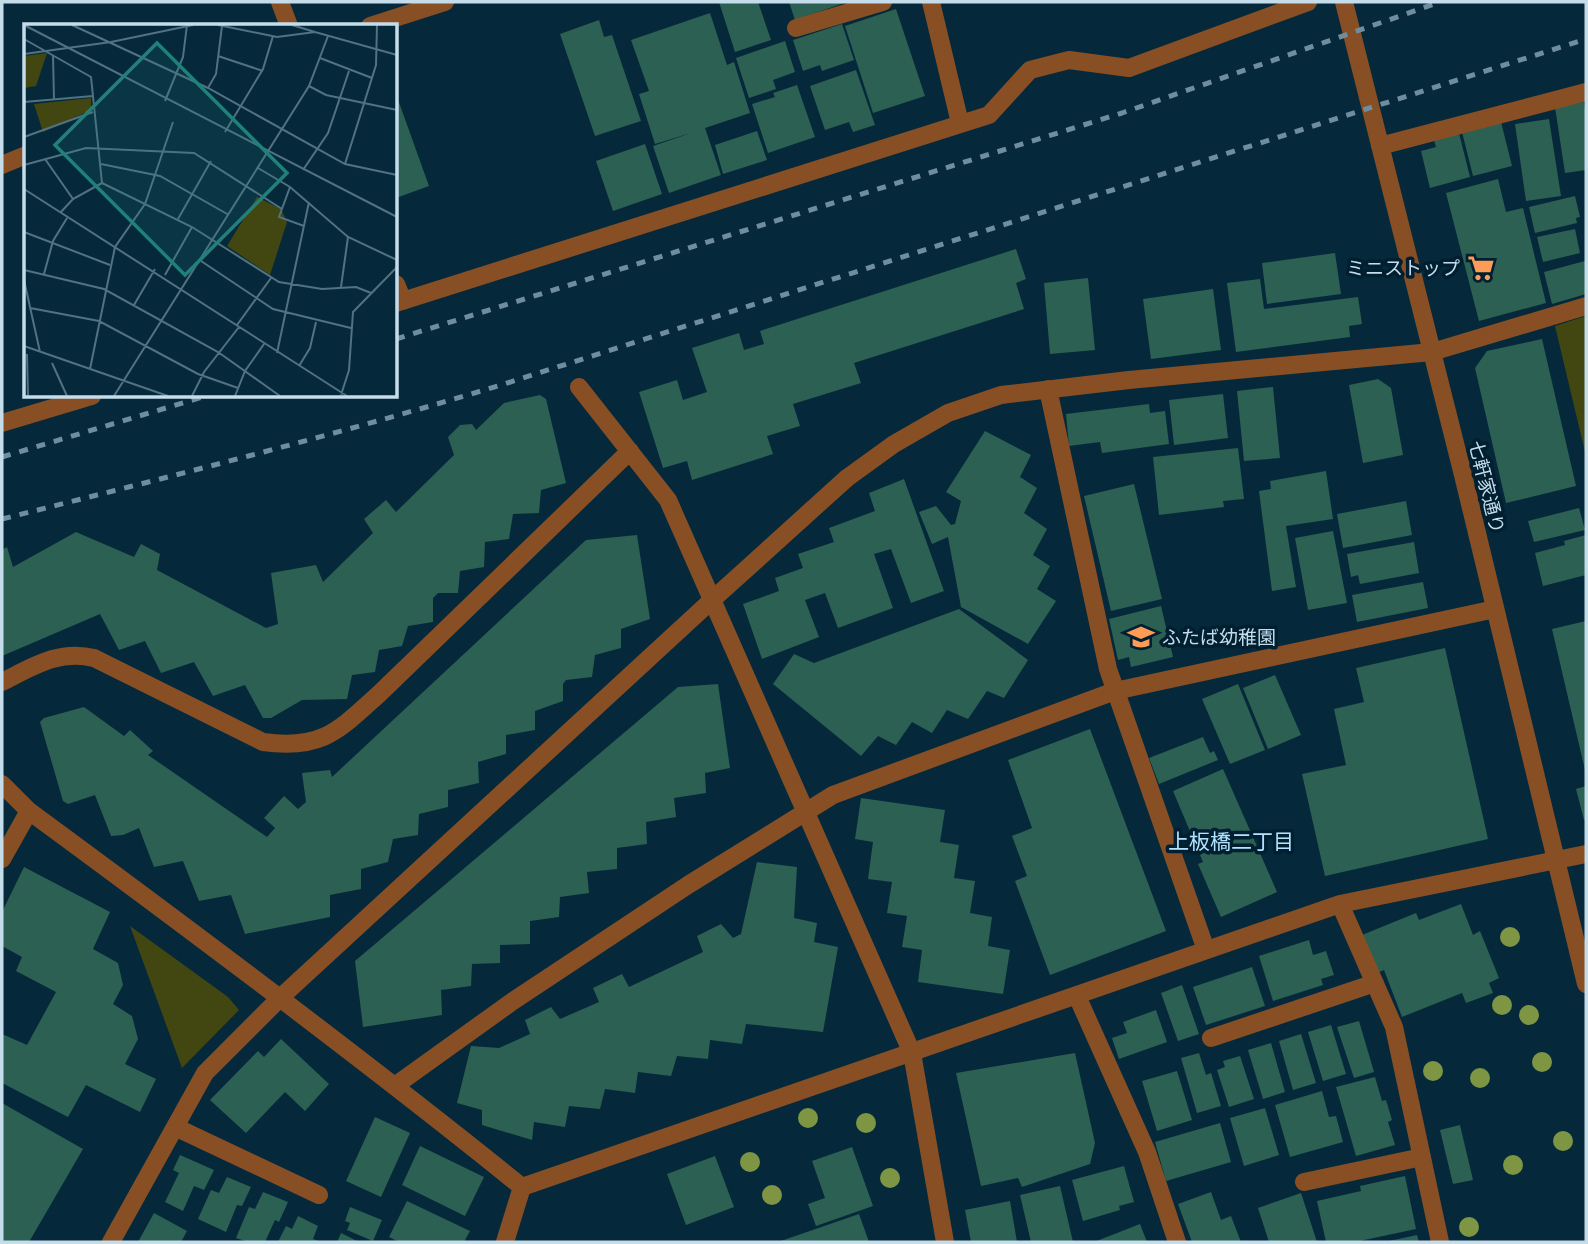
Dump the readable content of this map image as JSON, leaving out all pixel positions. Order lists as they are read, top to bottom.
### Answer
{
  "streets": {
    "street": ["七軒家通り"]
  },
  "districts": ["上板橋二丁目"],
  "places": {
    "supermarket": ["ミニストップ"],
    "school or university": ["ふたば幼稚園"]
  }
}
